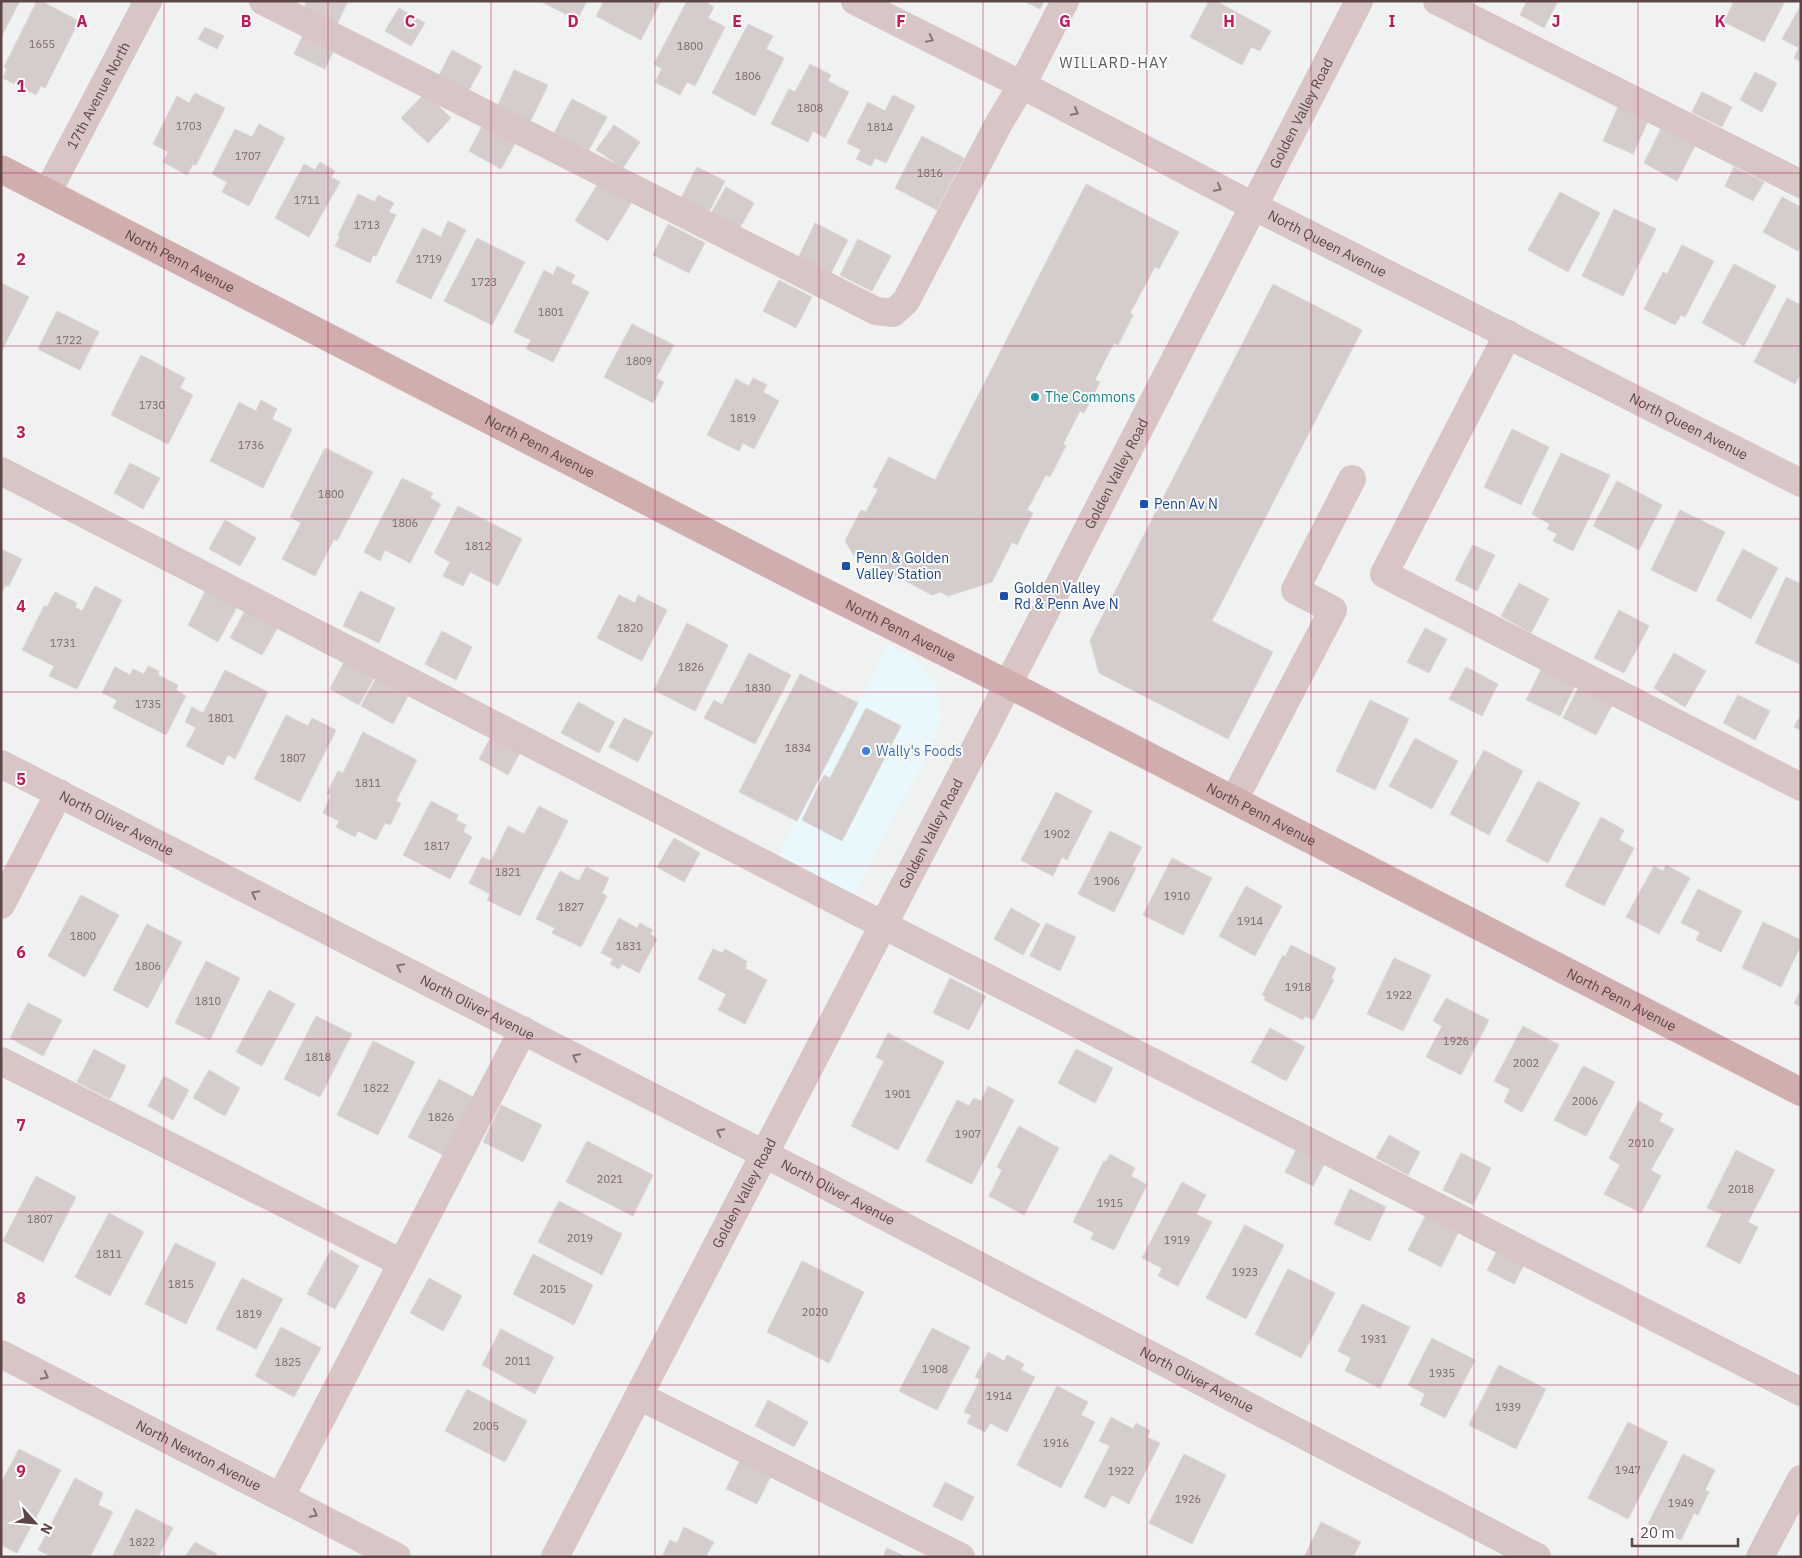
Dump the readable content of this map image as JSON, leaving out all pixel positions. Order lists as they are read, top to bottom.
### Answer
{
  "streets": {
    "main road": ["North Penn Avenue"],
    "street": [
      "17th Avenue North",
      "Golden Valley Road",
      "North Queen Avenue",
      "North Oliver Avenue",
      "North Newton Avenue"
    ]
  },
  "crossings": [
    ["17th Avenue North", "North Penn Avenue"],
    ["Golden Valley Road", "North Queen Avenue"],
    ["Golden Valley Road", "North Penn Avenue"],
    ["Golden Valley Road", "North Oliver Avenue"]
  ],
  "one_way": ["North Queen Avenue", "North Oliver Avenue", "North Newton Avenue"],
  "districts": ["WILLARD-HAY"],
  "places": {
    "other": ["The Commons", "Wally's Foods"],
    "transit": ["Penn Av N", "Penn & Golden Valley Station", "Golden Valley Rd & Penn Ave N"]
  },
  "house_numbers": [
    "1655",
    "1800",
    "1806",
    "1808",
    "1703",
    "1814",
    "1707",
    "1816",
    "1711",
    "1713",
    "1719",
    "1723",
    "1801",
    "1722",
    "1809",
    "1730",
    "1819",
    "1736",
    "1800",
    "1806",
    "1812",
    "1820",
    "1731",
    "1826",
    "1830",
    "1735",
    "1801",
    "1834",
    "1807",
    "1811",
    "1902",
    "1817",
    "1821",
    "1906",
    "1910",
    "1827",
    "1914",
    "1800",
    "1831",
    "1806",
    "1918",
    "1922",
    "1810",
    "1926",
    "1818",
    "2002",
    "1822",
    "1901",
    "2006",
    "1826",
    "1907",
    "2010",
    "2021",
    "2018",
    "1915",
    "1807",
    "2019",
    "1919",
    "1811",
    "1923",
    "1815",
    "2015",
    "2020",
    "1819",
    "1931",
    "2011",
    "1825",
    "1908",
    "1935",
    "1914",
    "1939",
    "2005",
    "1916",
    "1947",
    "1922",
    "1926",
    "1949",
    "1822"
  ],
  "scale_bar": "20 m",
  "north": "bottom right",
  "grid": {
    "columns": [
      "A",
      "B",
      "C",
      "D",
      "E",
      "F",
      "G",
      "H",
      "I",
      "J",
      "K"
    ],
    "rows": [
      "1",
      "2",
      "3",
      "4",
      "5",
      "6",
      "7",
      "8",
      "9"
    ]
  }
}
